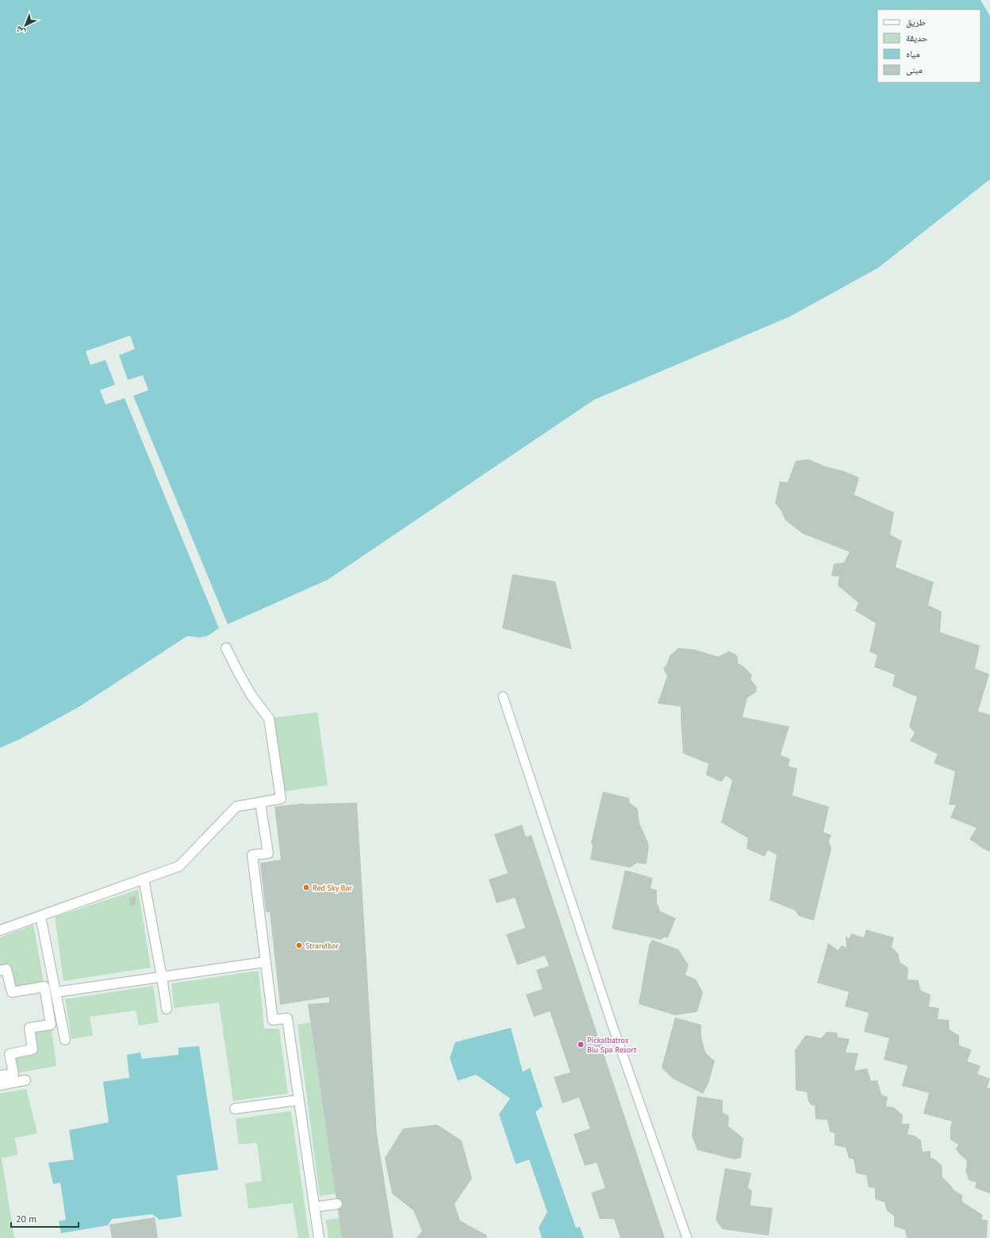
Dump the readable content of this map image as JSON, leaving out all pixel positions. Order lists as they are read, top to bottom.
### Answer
{
  "places": ["Red Sky Bar", "Strandbar", "Pickalbatros Blu Spa Resort"],
  "legend": [
    "طريق",
    "حديقة",
    "مياه",
    "مبنى"
  ],
  "scale_bar": "20 m",
  "north": "bottom left"
}
